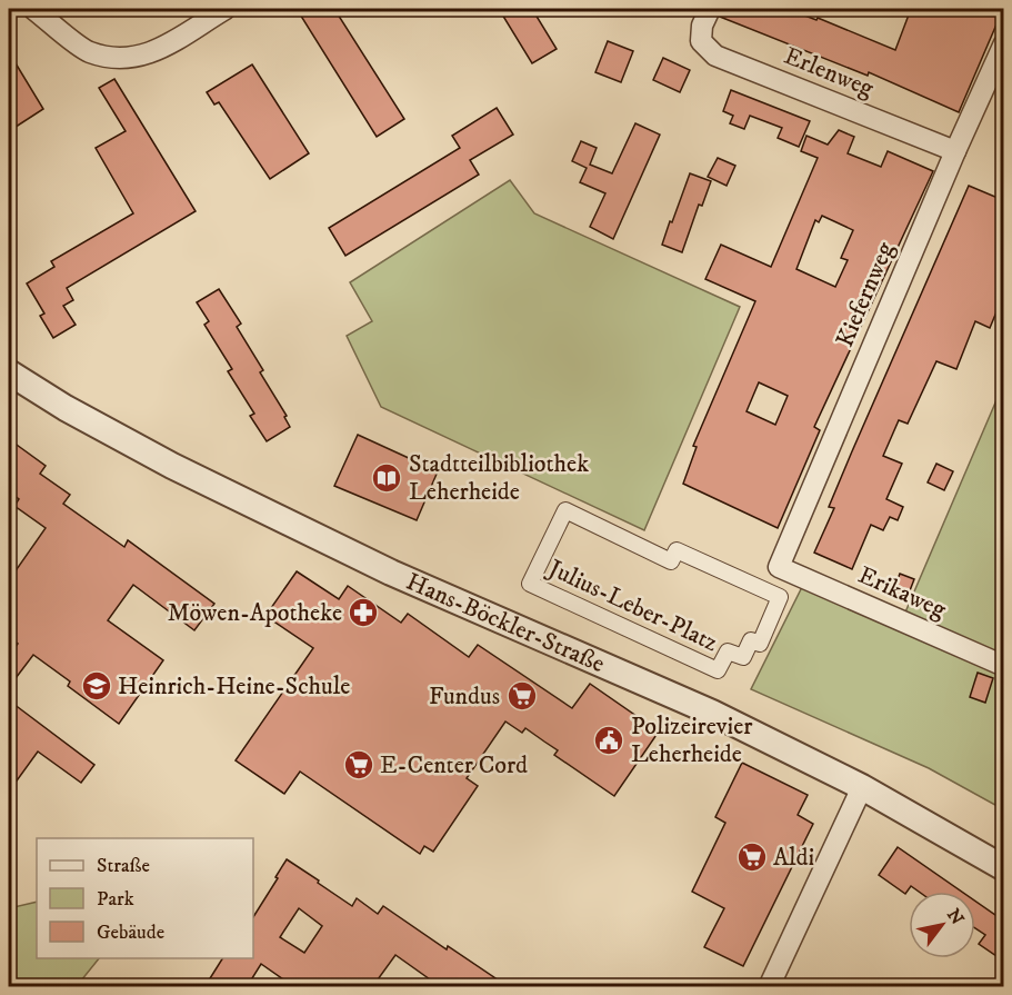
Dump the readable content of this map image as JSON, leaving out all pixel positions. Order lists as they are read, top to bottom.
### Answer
{
  "streets": {
    "street": [
      "Erlenweg",
      "Kiefernweg",
      "Erikaweg",
      "Julius-Leber-Platz",
      "Hans-Böckler-Straße"
    ]
  },
  "crossings": [
    ["Erlenweg", "Kiefernweg"],
    ["Kiefernweg", "Erikaweg"]
  ],
  "places": {
    "library": ["Stadtteilbibliothek Leherheide"],
    "pharmacy": ["Möwen-Apotheke"],
    "school or university": ["Heinrich-Heine-Schule"],
    "supermarket": ["Fundus", "E-Center Cord", "Aldi"],
    "public building": ["Polizeirevier Leherheide"]
  },
  "legend": ["Straße", "Park", "Gebäude"],
  "north": "top right"
}
